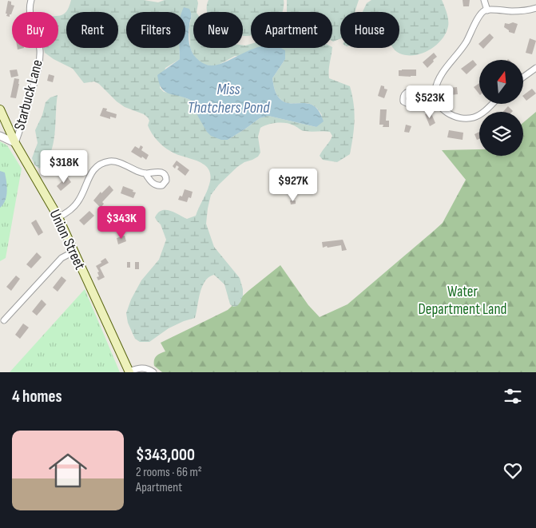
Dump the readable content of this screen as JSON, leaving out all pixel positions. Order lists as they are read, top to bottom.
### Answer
{
  "streets": {
    "main road": ["Union Street"],
    "street": ["Starbuck Lane"]
  },
  "crossings": [
    ["Starbuck Lane", "Union Street"]
  ],
  "water": ["Miss Thatchers Pond"],
  "parks": ["Water Department Land"],
  "north": "top",
  "page": {
    "chip": [
      "Buy",
      "Rent",
      "Filters",
      "New",
      "Apartment",
      "House"
    ],
    "price": [
      "$523K",
      "$318K",
      "$927K",
      "$343K"
    ],
    "heading": "4 homes",
    "list": [
      {
        "name": "$343,000",
        "note": "2 rooms · 66 m² · Apartment"
      }
    ]
  }
}
